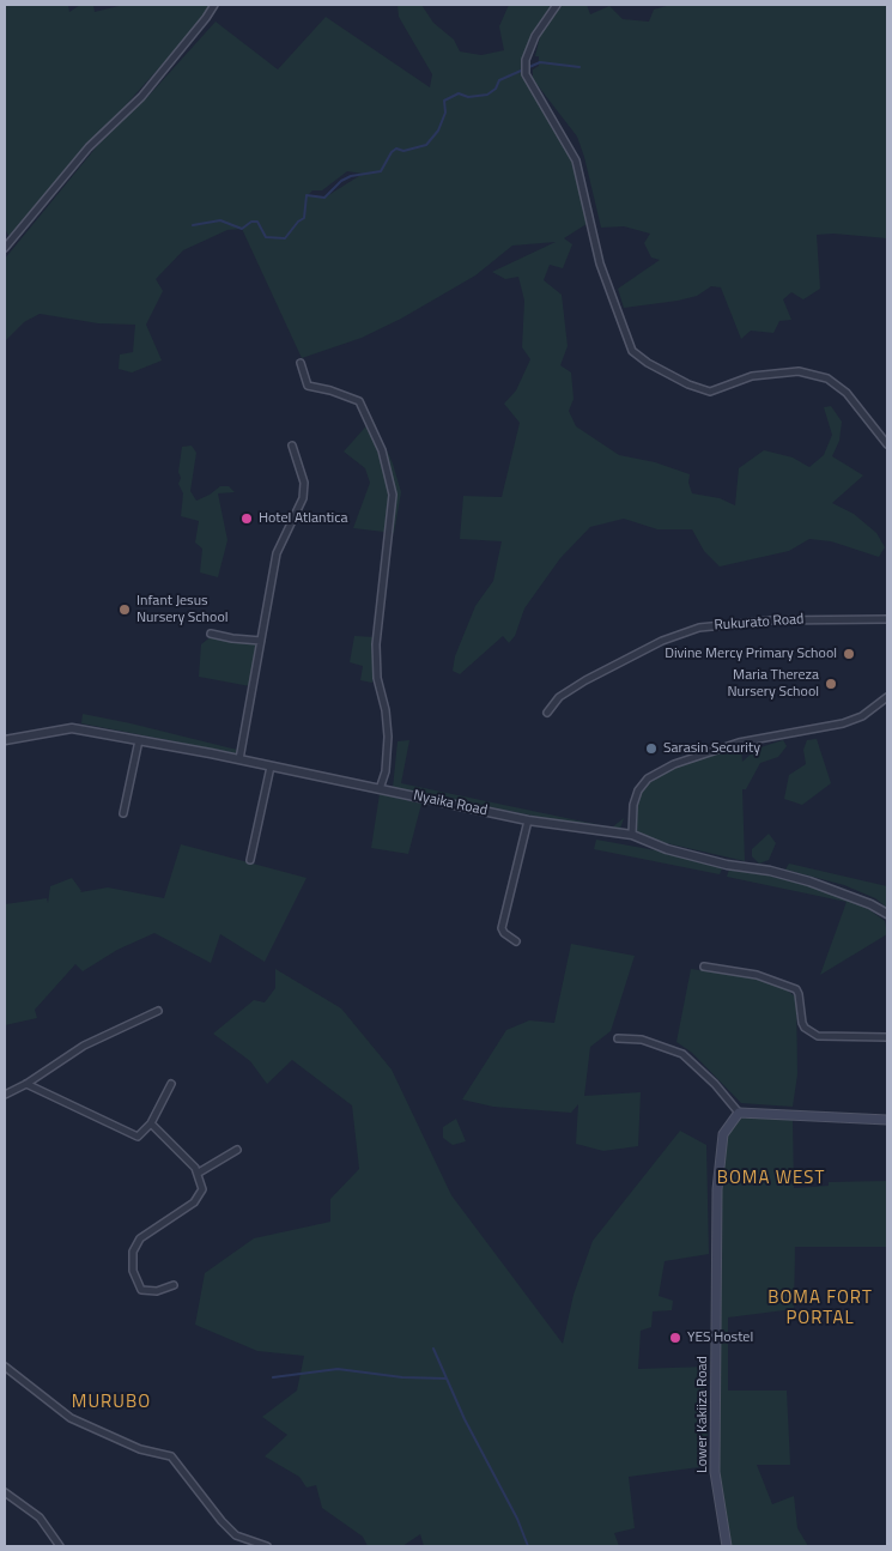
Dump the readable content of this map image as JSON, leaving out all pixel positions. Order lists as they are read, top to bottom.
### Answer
{
  "streets": {
    "main road": ["Lower Kakiiza Road"],
    "street": ["Rukurato Road", "Nyaika Road"]
  },
  "districts": ["BOMA WEST", "BOMA FORT PORTAL", "MURUBO"],
  "places": [
    "Hotel Atlantica",
    "Infant Jesus Nursery School",
    "Divine Mercy Primary School",
    "Maria Thereza Nursery School",
    "Sarasin Security",
    "YES Hostel"
  ]
}
